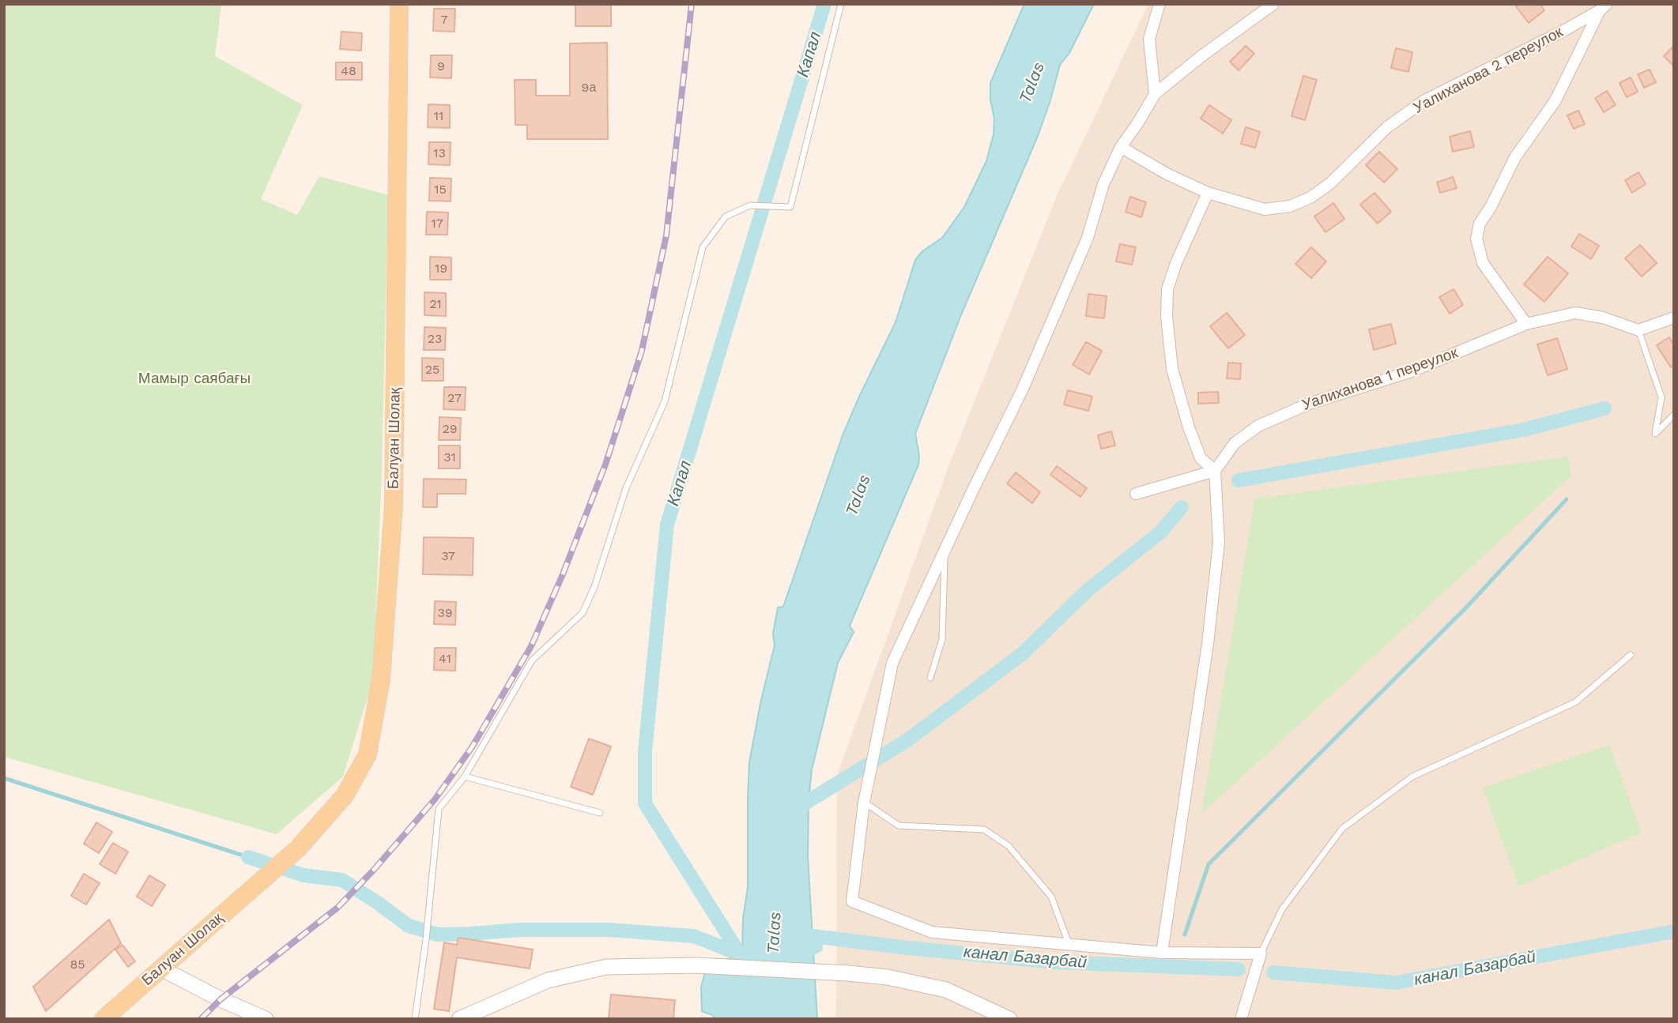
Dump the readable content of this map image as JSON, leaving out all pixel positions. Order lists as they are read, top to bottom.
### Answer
{
  "streets": {
    "main road": ["Балуан Шолақ"],
    "street": ["Уалиханова 2 переулок", "Уалиханова 1 переулок"]
  },
  "crossings": [
    ["Уалиханова 2 переулок", "Уалиханова 1 переулок"]
  ],
  "water": ["Капал", "Talas", "канал Базарбай"],
  "parks": ["Мамыр саябағы"],
  "house_numbers": [
    "7",
    "9",
    "48",
    "9а",
    "11",
    "13",
    "15",
    "17",
    "19",
    "21",
    "23",
    "25",
    "27",
    "29",
    "31",
    "37",
    "39",
    "41",
    "85"
  ]
}
